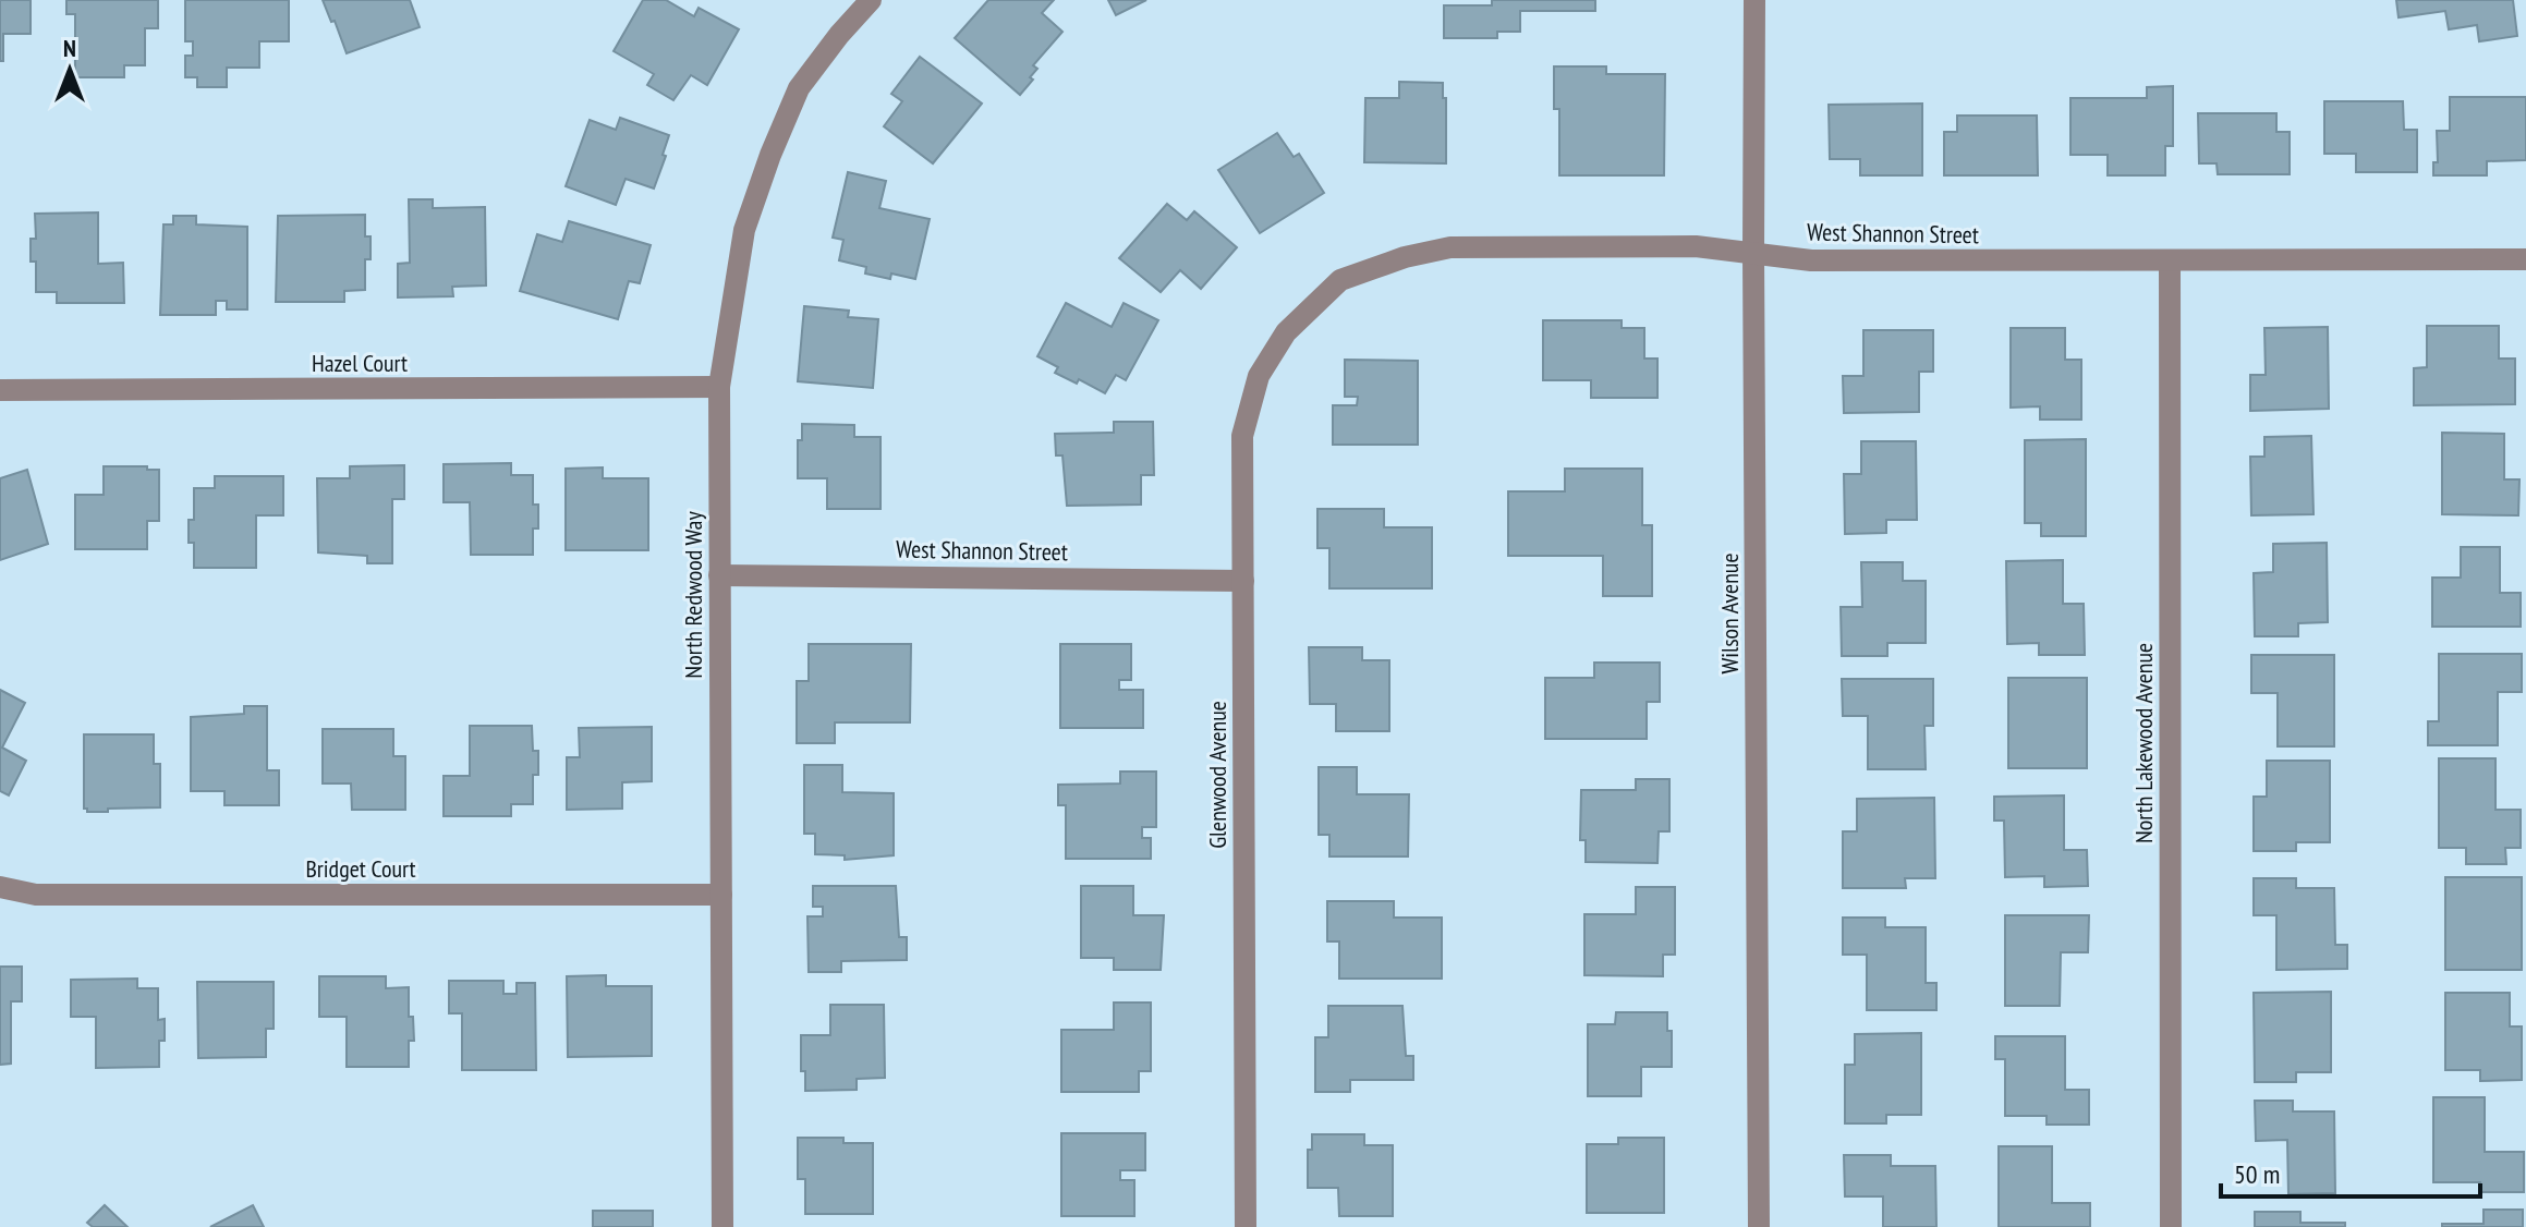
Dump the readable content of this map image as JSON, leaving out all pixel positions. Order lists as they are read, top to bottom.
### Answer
{
  "streets": {
    "street": [
      "West Shannon Street",
      "Hazel Court",
      "North Redwood Way",
      "Wilson Avenue",
      "North Lakewood Avenue",
      "Glenwood Avenue",
      "Bridget Court"
    ]
  },
  "crossings": [
    ["West Shannon Street", "North Redwood Way"],
    ["West Shannon Street", "Wilson Avenue"],
    ["West Shannon Street", "North Lakewood Avenue"],
    ["West Shannon Street", "Glenwood Avenue"],
    ["Hazel Court", "North Redwood Way"],
    ["North Redwood Way", "Bridget Court"]
  ],
  "scale_bar": "50 m",
  "north": "top"
}
